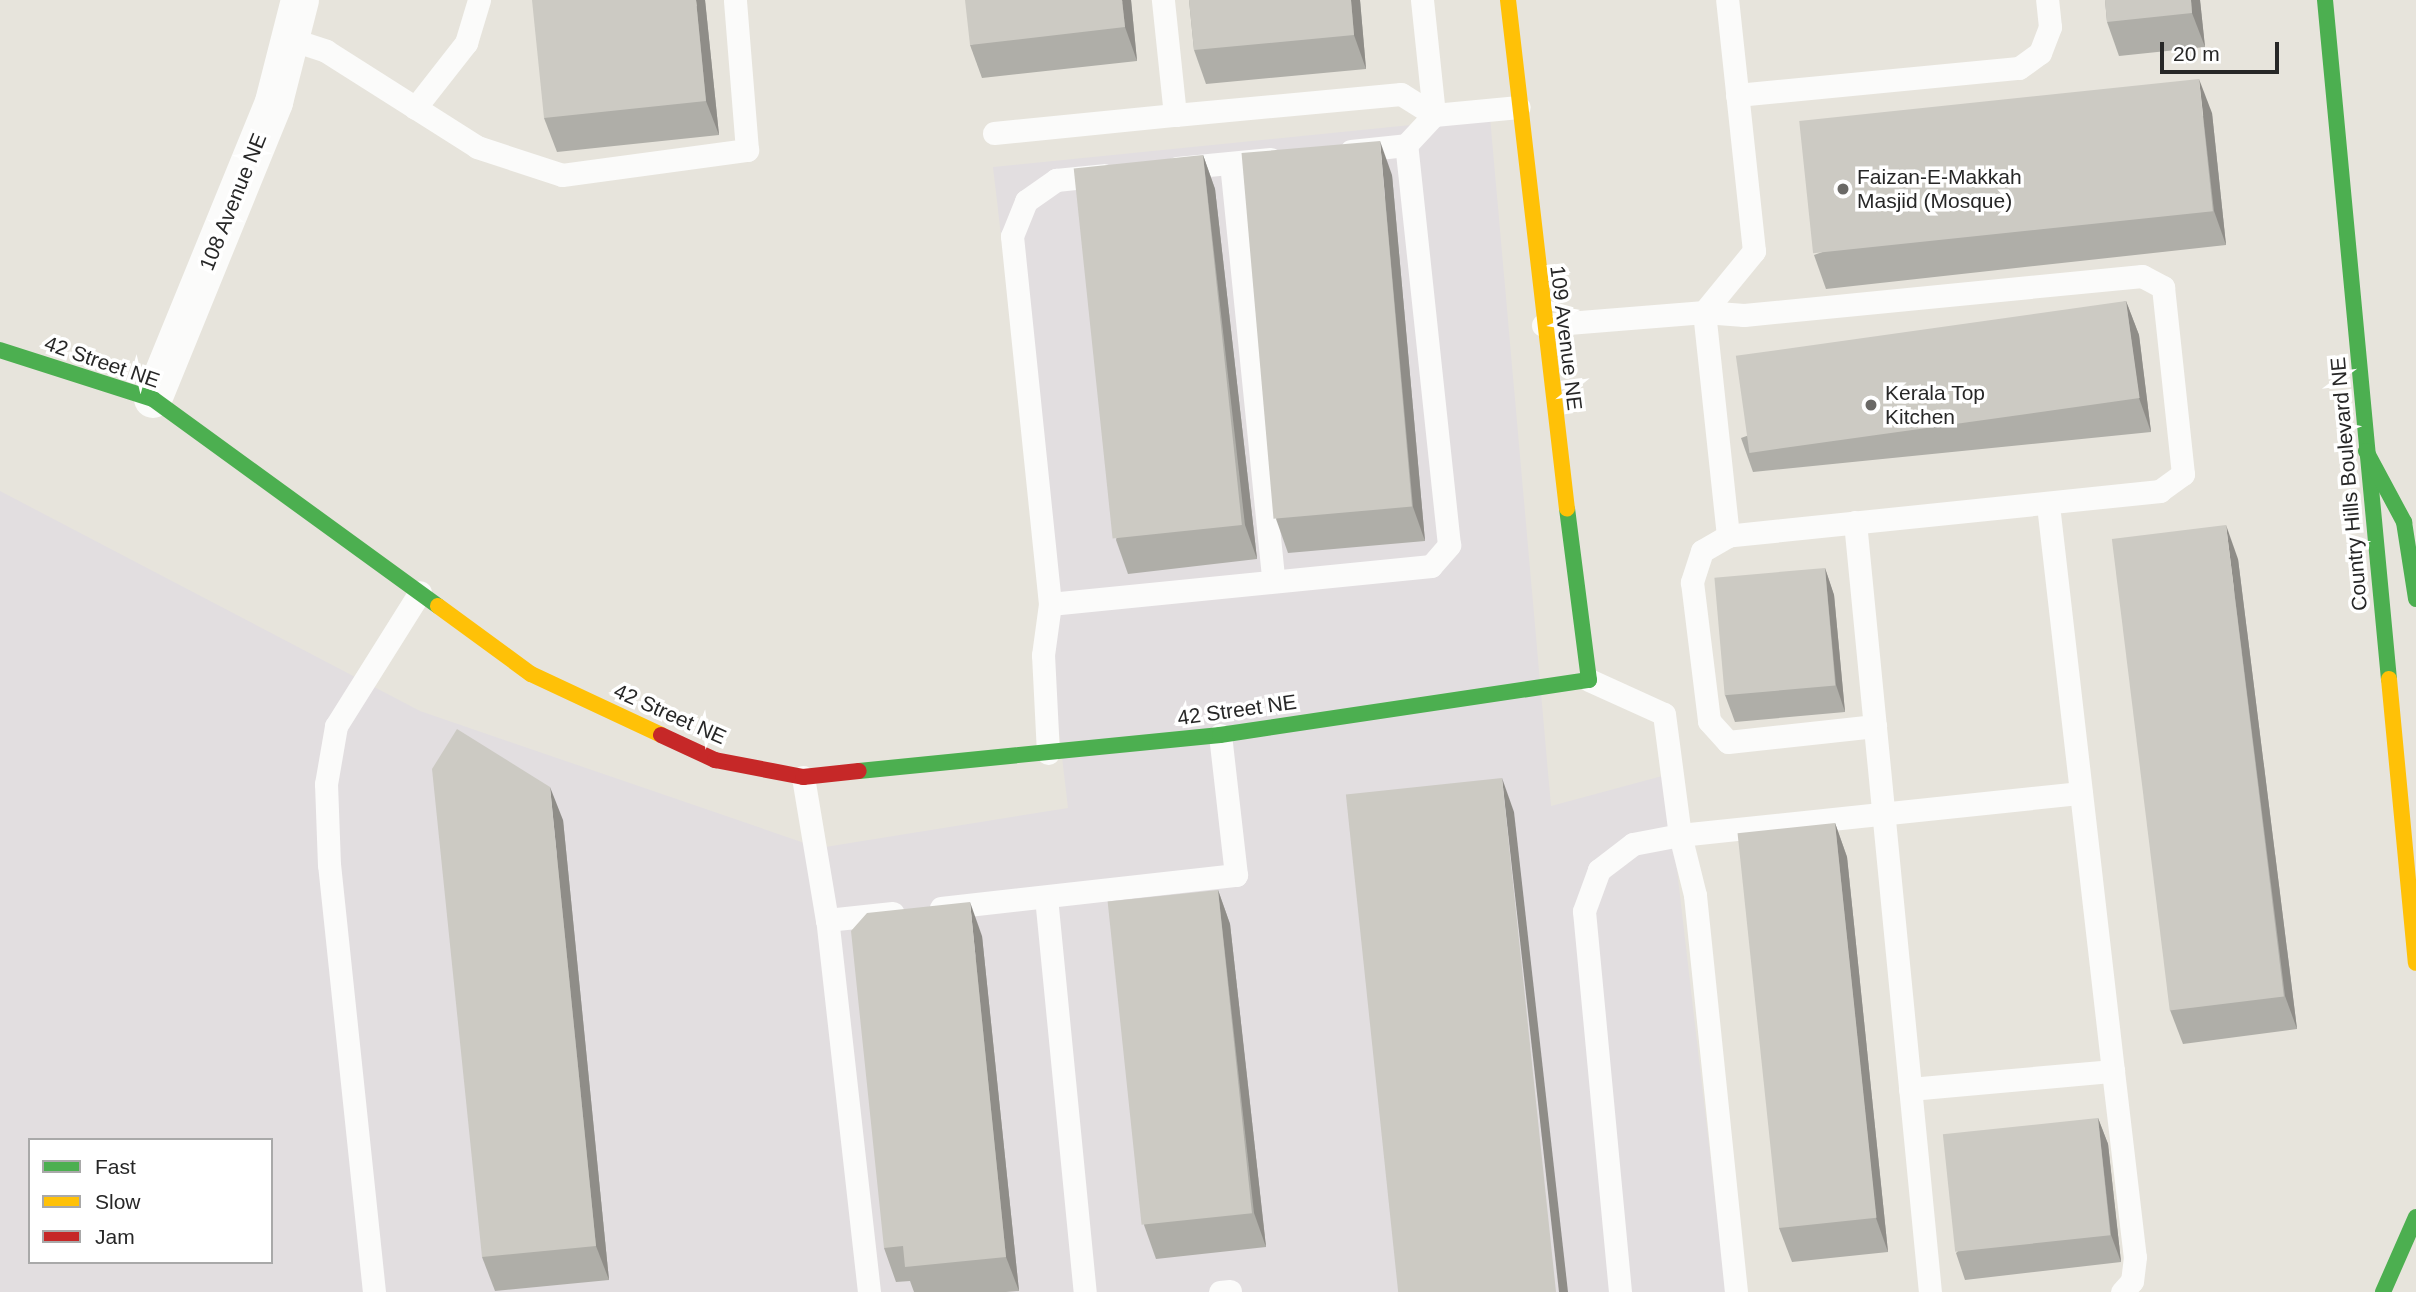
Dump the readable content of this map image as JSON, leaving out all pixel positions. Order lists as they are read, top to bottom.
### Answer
{
  "streets": {
    "street": [
      "108 Avenue NE",
      "109 Avenue NE",
      "42 Street NE",
      "Country Hills Boulevard NE"
    ]
  },
  "crossings": [
    ["108 Avenue NE", "42 Street NE"],
    ["109 Avenue NE", "42 Street NE"]
  ],
  "places": ["Faizan-E-Makkah Masjid (Mosque)", "Kerala Top Kitchen"],
  "legend": ["Fast", "Slow", "Jam"],
  "scale_bar": "20 m"
}
